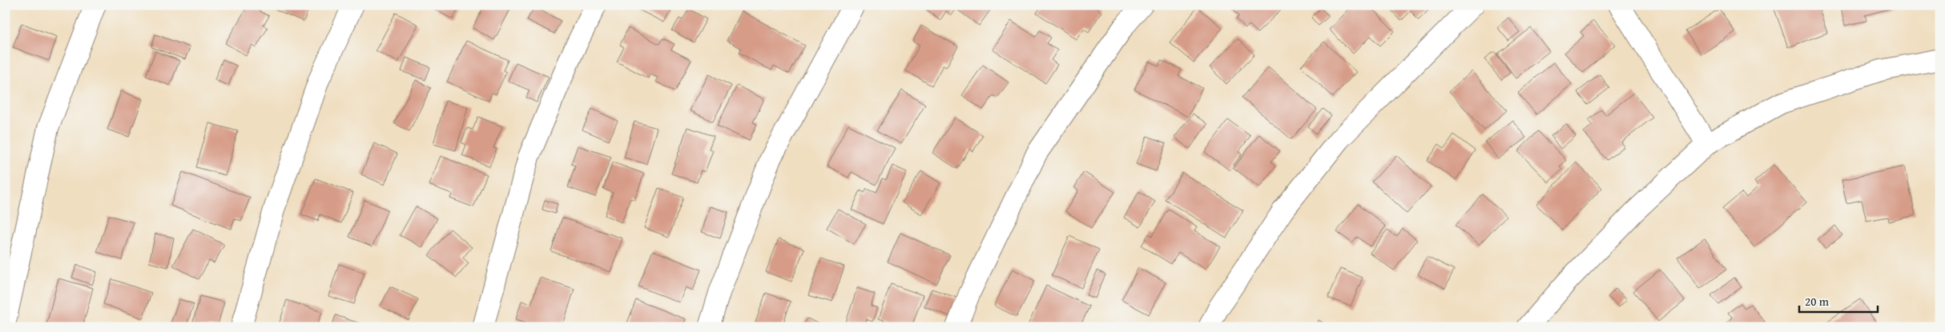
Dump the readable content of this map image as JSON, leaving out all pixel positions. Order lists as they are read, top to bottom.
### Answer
{
  "scale_bar": "20 m"
}
